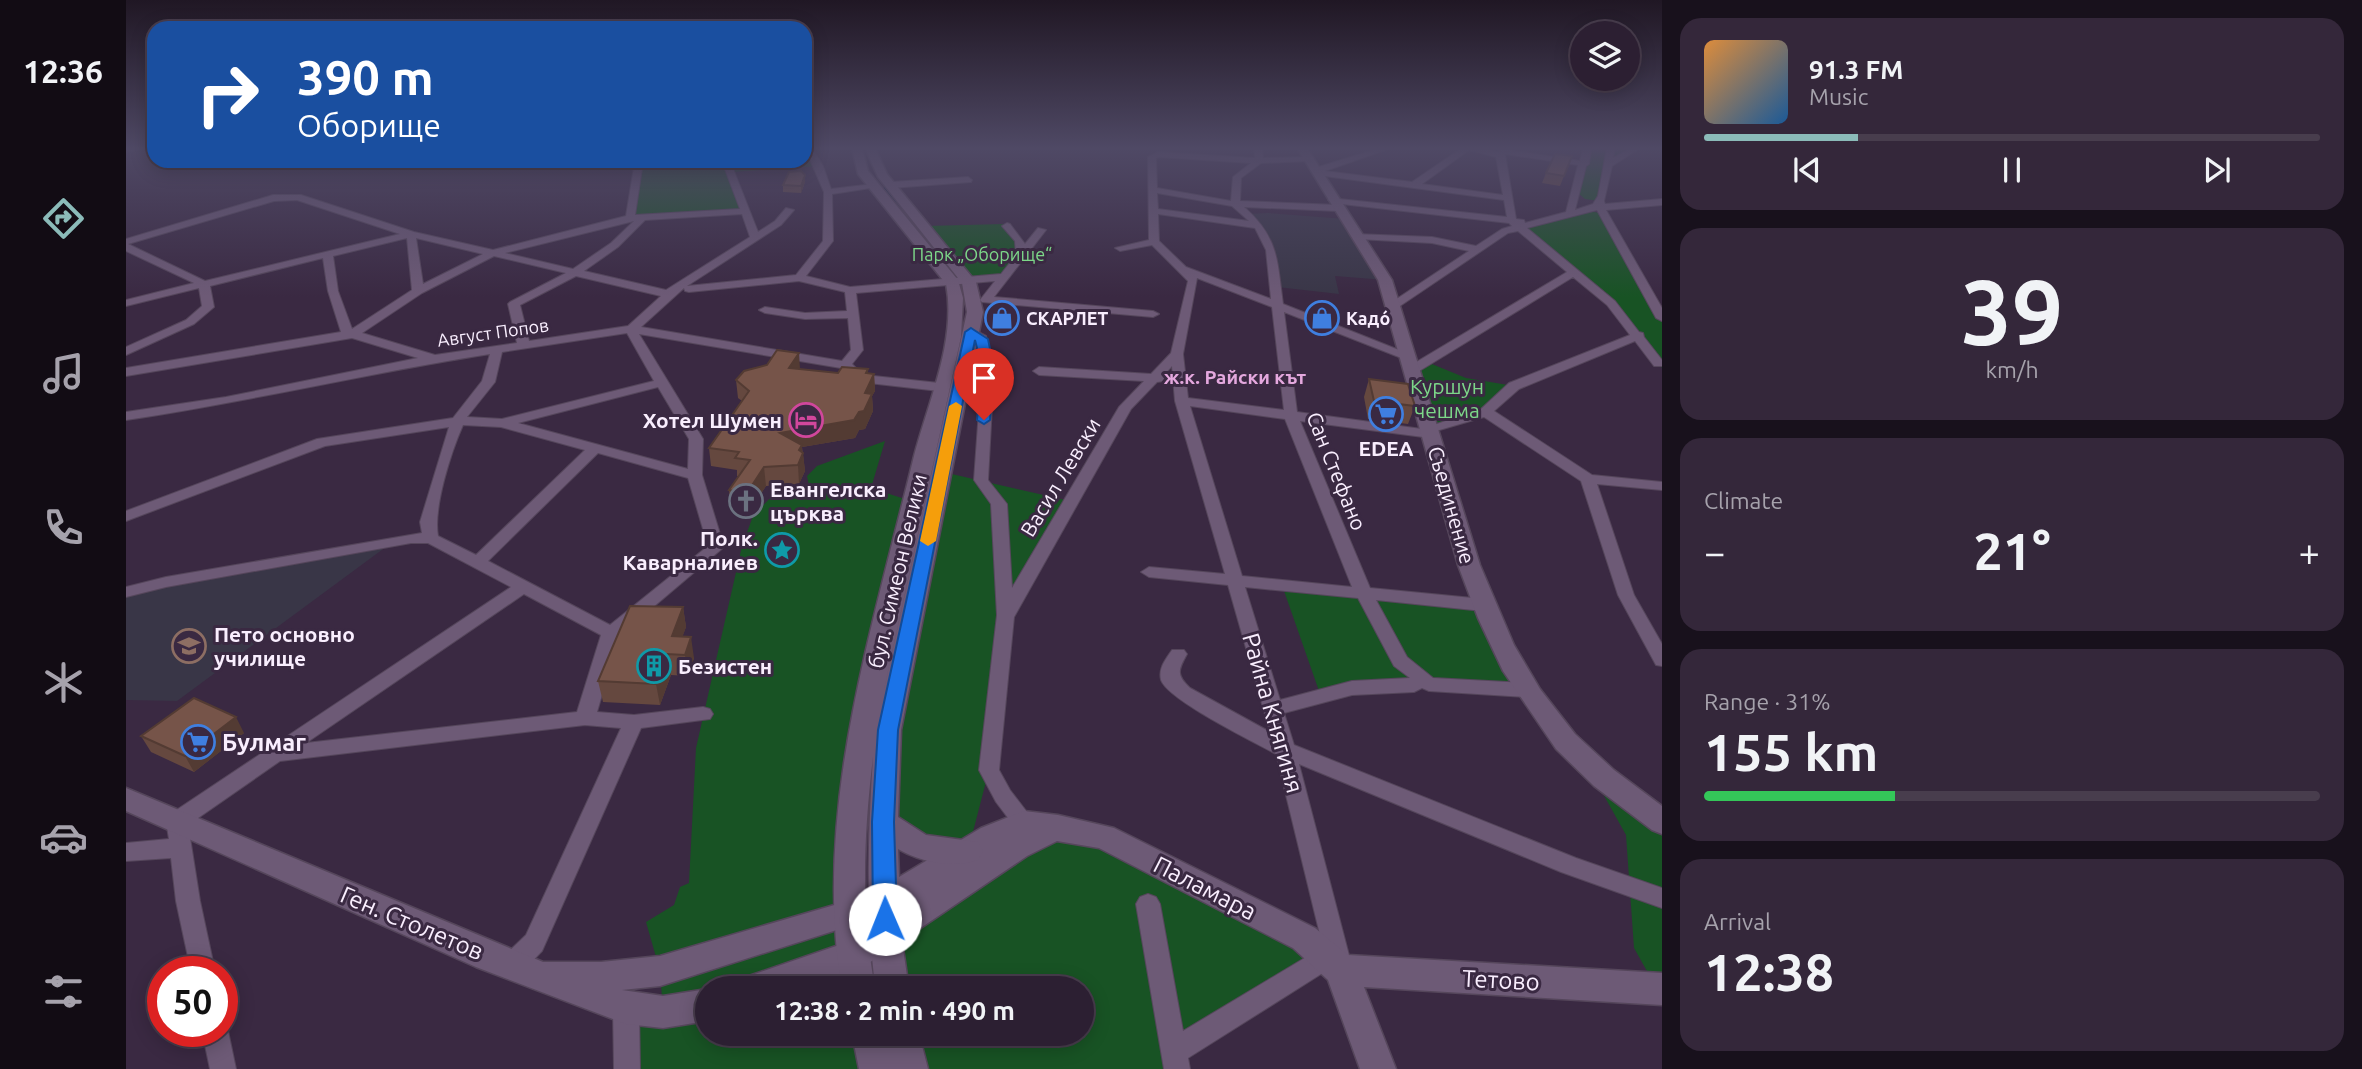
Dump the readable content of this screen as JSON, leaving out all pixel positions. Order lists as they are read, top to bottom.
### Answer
{
  "streets": {
    "main road": [
      "Съединение",
      "бул. Симеон Велики",
      "Райна Княгиня",
      "Паламара",
      "Ген. Столетов",
      "Тетово"
    ],
    "street": ["Август Попов", "Сан Стефано", "Васил Левски"]
  },
  "crossings": [
    ["Васил Левски", "Райна Княгиня"],
    ["Васил Левски", "Паламара"],
    ["Райна Княгиня", "Паламара"],
    ["Райна Княгиня", "Тетово"],
    ["Паламара", "Тетово"]
  ],
  "districts": ["ж.к. Райски кът"],
  "parks": ["Парк „Оборище“", "Куршун чешма"],
  "places": {
    "shop": ["СКАРЛЕТ", "Кадó"],
    "supermarket": ["EDEA", "Булмаг"],
    "hotel": ["Хотел Шумен"],
    "church": ["Евангелска църква"],
    "place": ["Полк. Каварналиев"],
    "school or university": ["Пето основно училище"],
    "building": ["Безистен"]
  },
  "page": {
    "tabs": "12:36",
    "turn": ["390 m", "Оборище"],
    "song": ["91.3 FM", "Music"],
    "tile": [
      ["39", "km/h"],
      "Climate",
      ["Range · 31%", "155 km"],
      ["Arrival", "12:38"]
    ],
    "heat": ["−", "21°", "+"],
    "limit": "50",
    "trip": "12:38 · 2 min · 490 m"
  }
}
